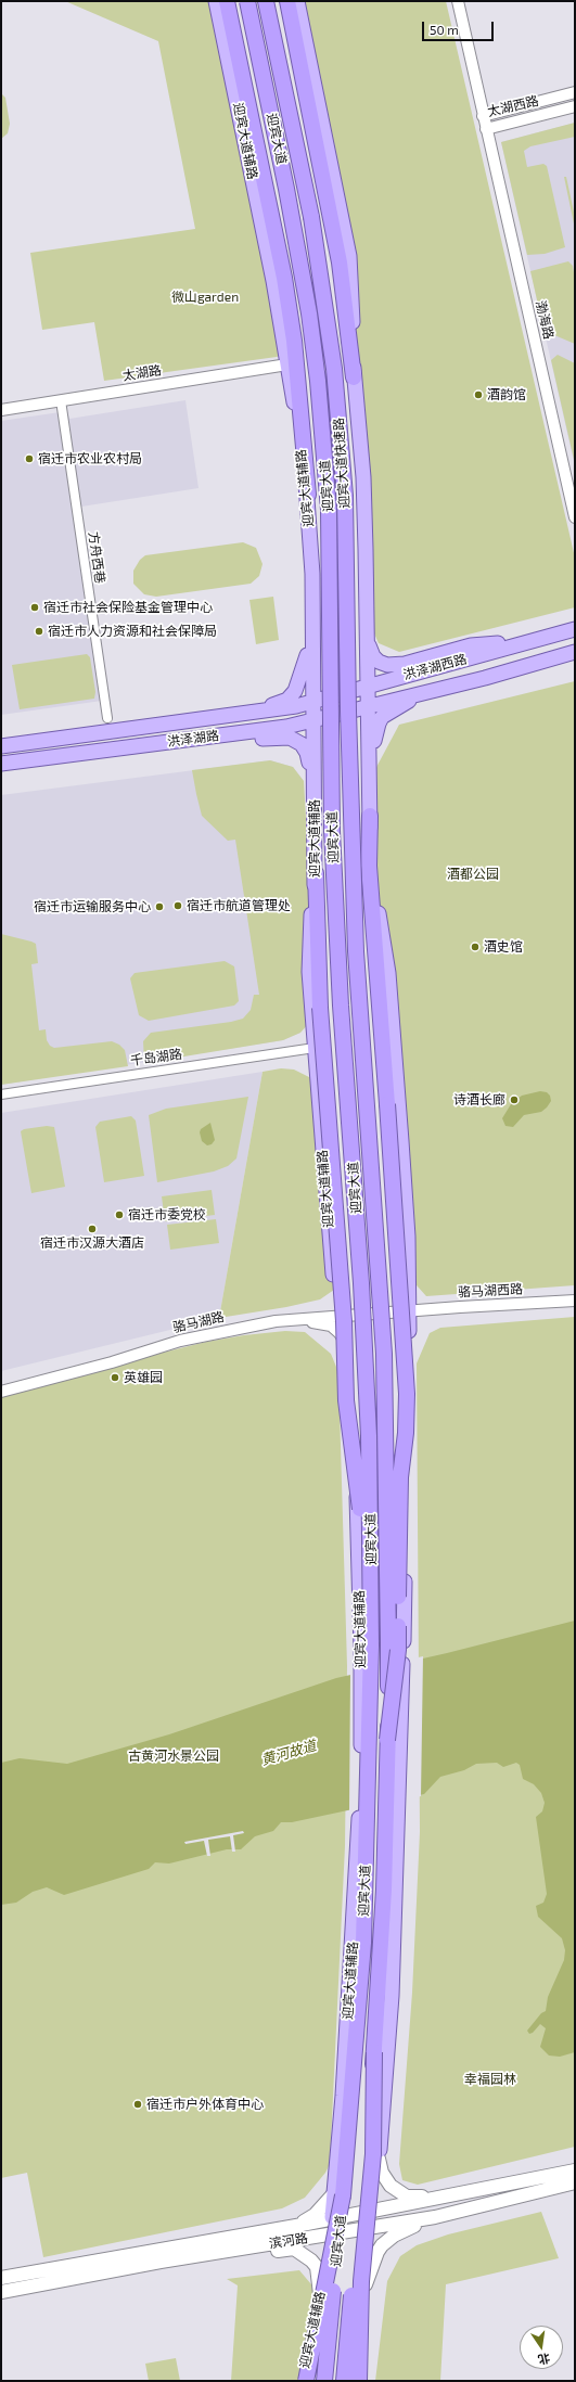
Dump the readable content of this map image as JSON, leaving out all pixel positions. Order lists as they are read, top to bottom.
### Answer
{
  "streets": {
    "highway": ["迎宾大道", "迎宾大道快速路"],
    "main road": [
      "迎宾大道辅路",
      "洪泽湖西路",
      "洪泽湖路",
      "滨河路"
    ],
    "street": [
      "太湖西路",
      "渤海路",
      "太湖路",
      "方舟西巷",
      "千岛湖路",
      "骆马湖西路",
      "骆马湖路"
    ]
  },
  "crossings": [
    ["太湖西路", "渤海路"],
    ["迎宾大道", "迎宾大道辅路"],
    ["迎宾大道", "迎宾大道快速路"],
    ["迎宾大道辅路", "太湖路"],
    ["迎宾大道辅路", "洪泽湖西路"],
    ["迎宾大道辅路", "洪泽湖路"],
    ["迎宾大道辅路", "千岛湖路"],
    ["迎宾大道辅路", "骆马湖路"],
    ["迎宾大道辅路", "滨河路"],
    ["太湖路", "方舟西巷"],
    ["洪泽湖西路", "洪泽湖路"],
    ["骆马湖西路", "骆马湖路"]
  ],
  "water": ["黄河故道"],
  "parks": [
    "微山garden",
    "酒都公园",
    "古黄河水景公园",
    "幸福园林"
  ],
  "places": [
    "酒韵馆",
    "宿迁市农业农村局",
    "宿迁市社会保险基金管理中心",
    "宿迁市人力资源和社会保障局",
    "宿迁市航道管理处",
    "宿迁市运输服务中心",
    "酒史馆",
    "诗酒长廊",
    "宿迁市委党校",
    "宿迁市汉源大酒店",
    "英雄园",
    "宿迁市户外体育中心"
  ],
  "scale_bar": "50 m",
  "north": "bottom"
}
